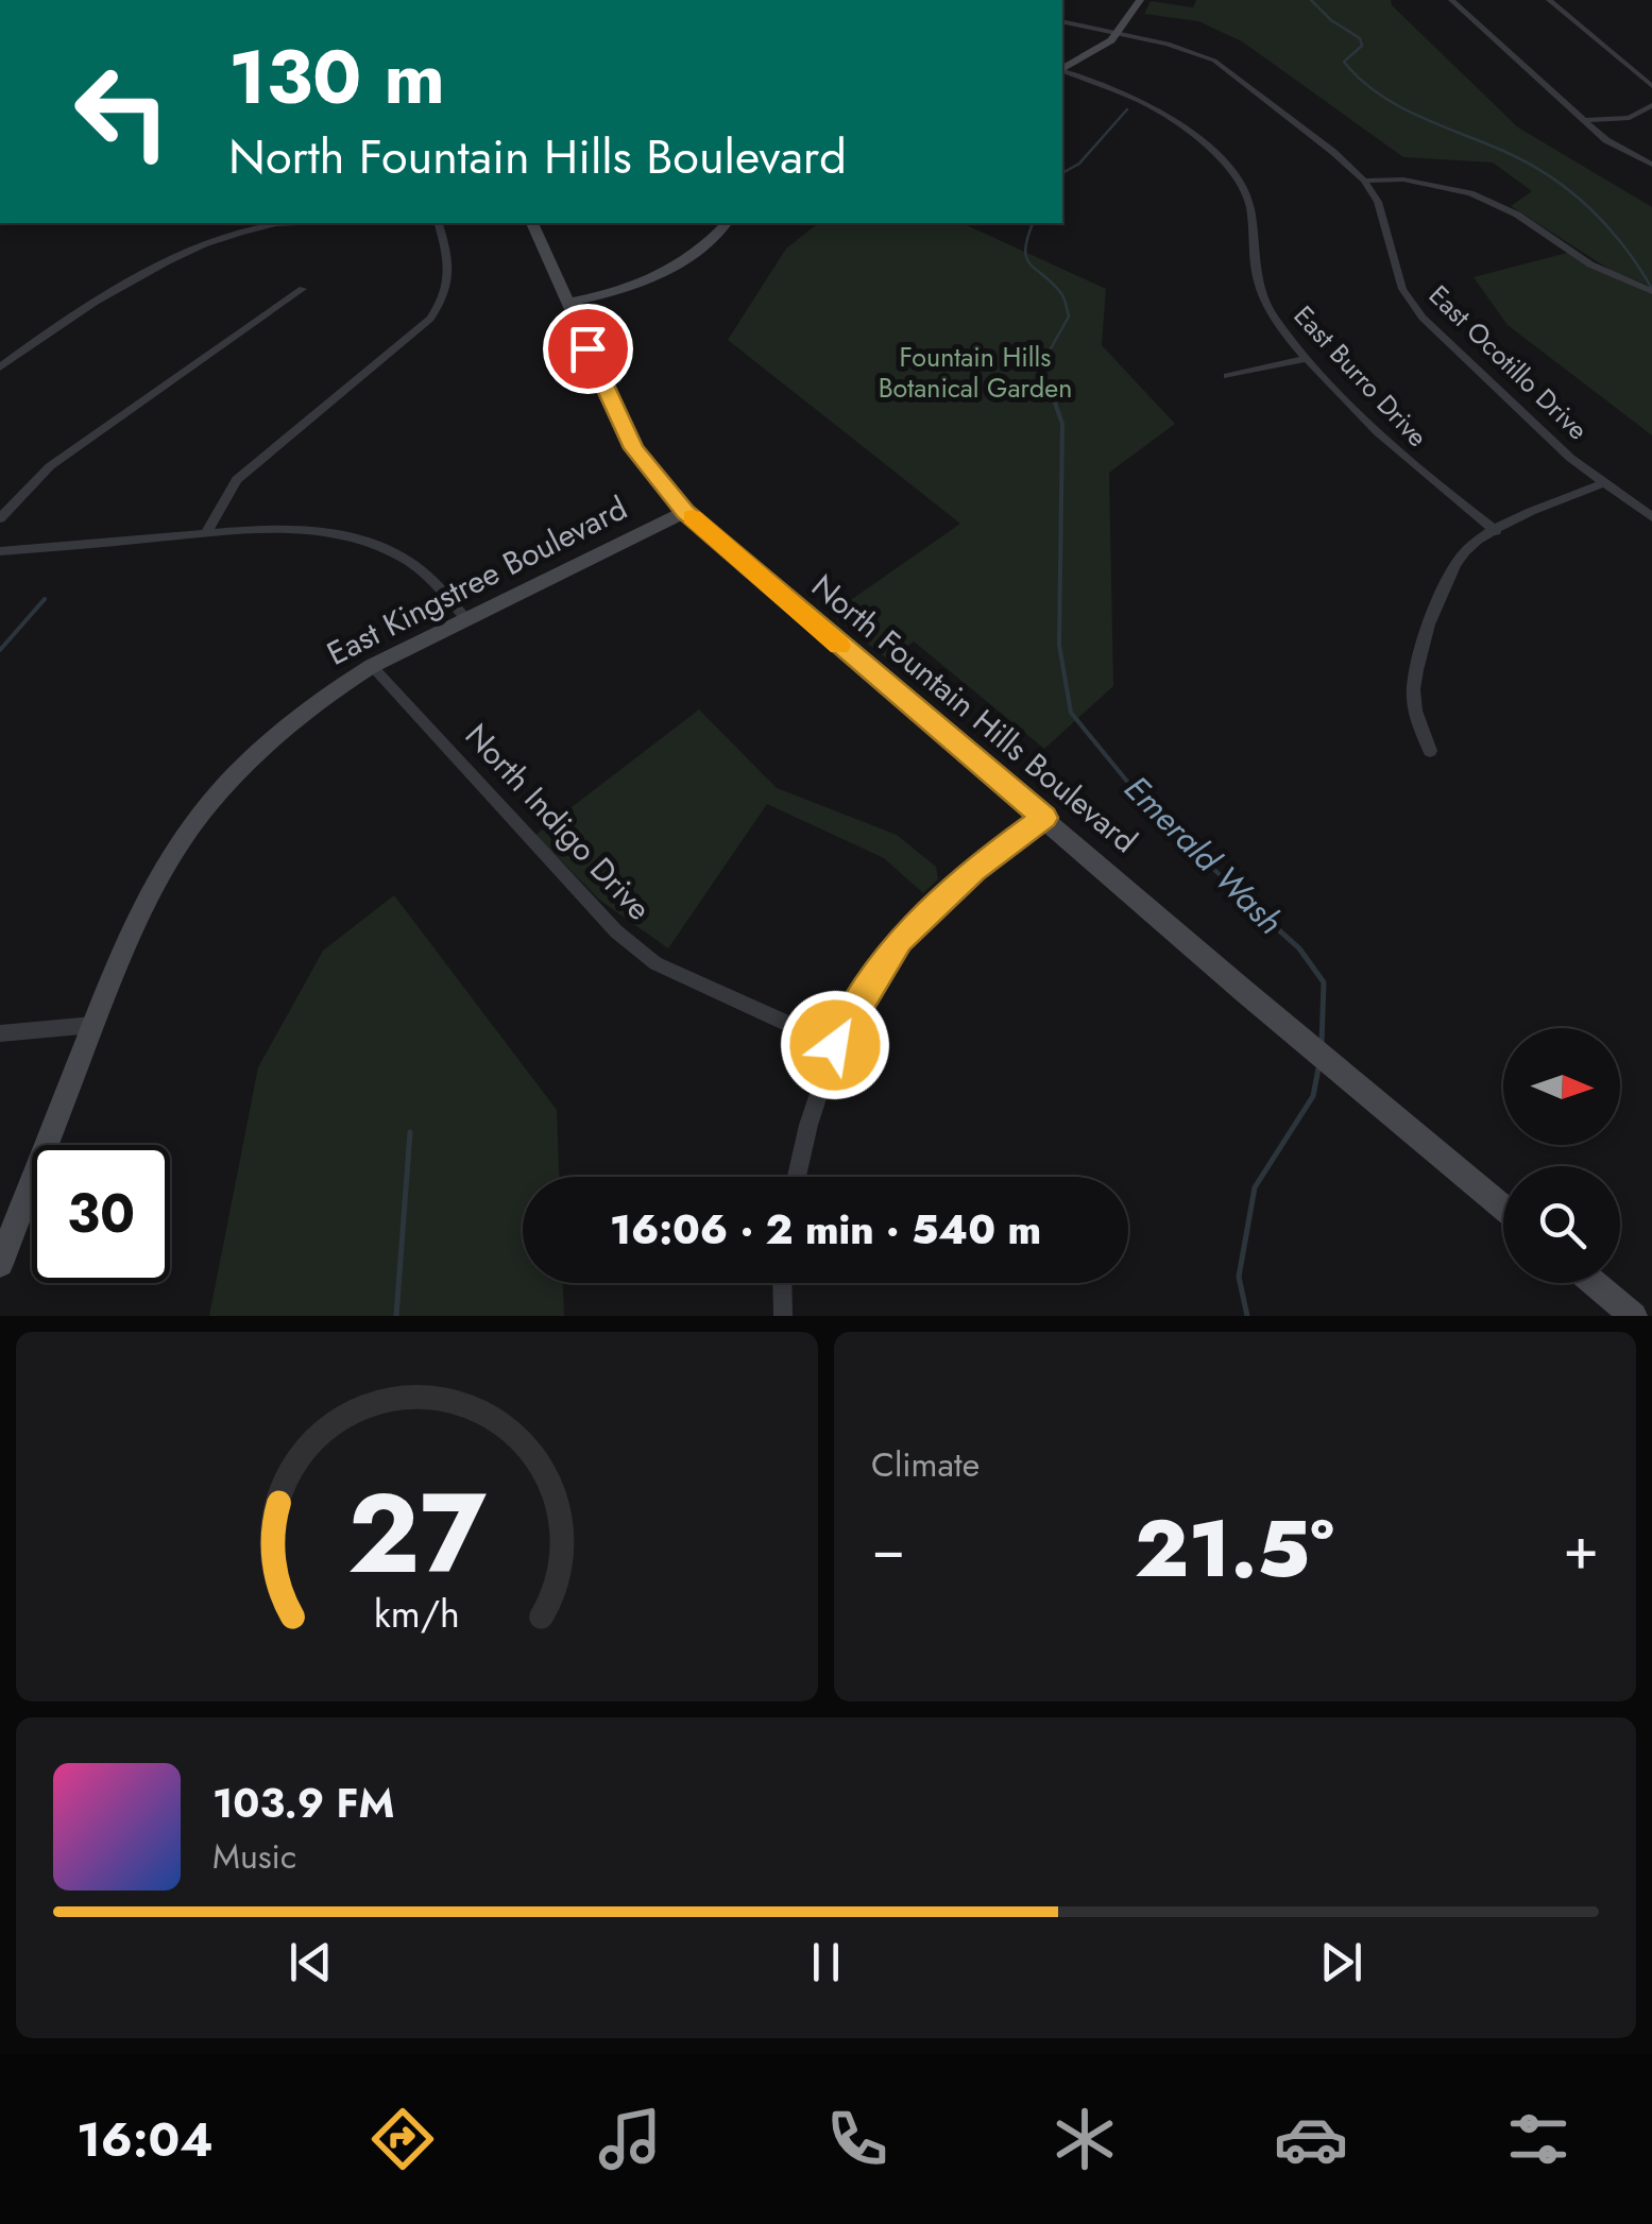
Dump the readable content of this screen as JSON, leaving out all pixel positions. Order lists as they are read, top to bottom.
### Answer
{
  "streets": {
    "main road": ["East Kingstree Boulevard", "North Fountain Hills Boulevard"],
    "street": ["East Ocotillo Drive", "East Burro Drive", "North Indigo Drive"]
  },
  "crossings": [
    ["East Kingstree Boulevard", "North Fountain Hills Boulevard"],
    ["East Kingstree Boulevard", "North Indigo Drive"]
  ],
  "water": ["Emerald Wash"],
  "parks": ["Fountain Hills Botanical Garden"],
  "north": "right",
  "page": {
    "turn": ["130 m", "North Fountain Hills Boulevard"],
    "limit": "30",
    "trip": "16:06 · 2 min · 540 m",
    "tile": "Climate",
    "heat": ["−", "21.5°", "+"],
    "song": ["103.9 FM", "Music"],
    "tabs": "16:04",
    "gauge": ["27", "km/h"]
  }
}
